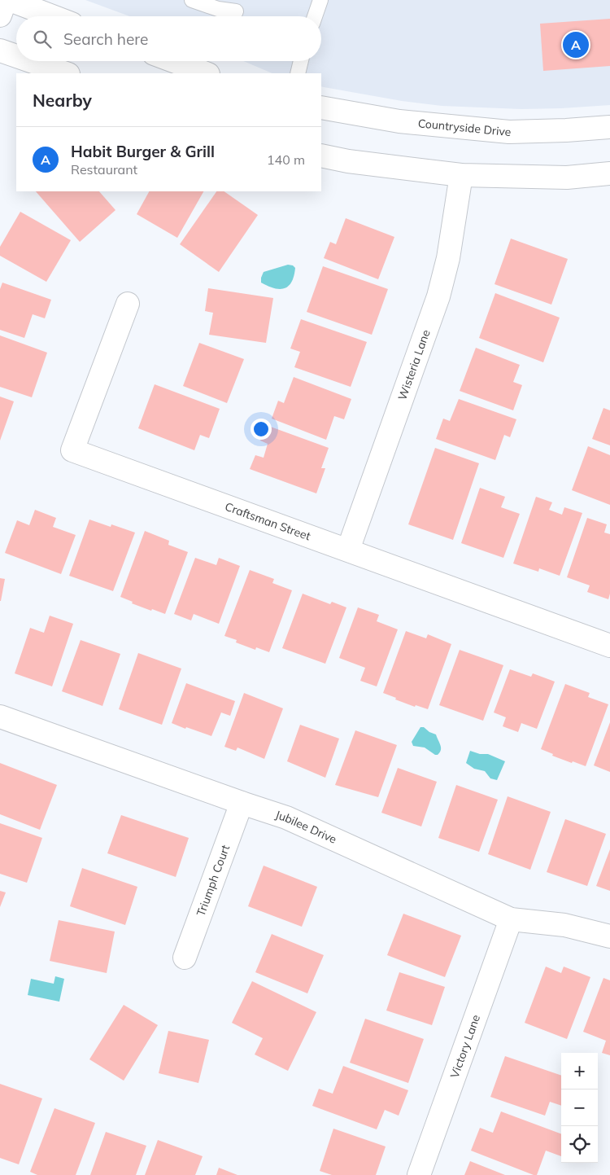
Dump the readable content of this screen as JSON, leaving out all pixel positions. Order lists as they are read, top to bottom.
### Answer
{
  "streets": {
    "street": [
      "Countryside Drive",
      "Wisteria Lane",
      "Craftsman Street",
      "Jubilee Drive",
      "Triumph Court",
      "Victory Lane"
    ]
  },
  "crossings": [
    ["Wisteria Lane", "Craftsman Street"],
    ["Jubilee Drive", "Triumph Court"],
    ["Jubilee Drive", "Victory Lane"]
  ],
  "page": {
    "search": "Search here",
    "pins": "A",
    "heading": "Nearby",
    "list": [
      {
        "mark": "A",
        "name": "Habit Burger & Grill",
        "note": "Restaurant",
        "value": "140 m"
      }
    ],
    "map_buttons": ["+", "−"]
  }
}
